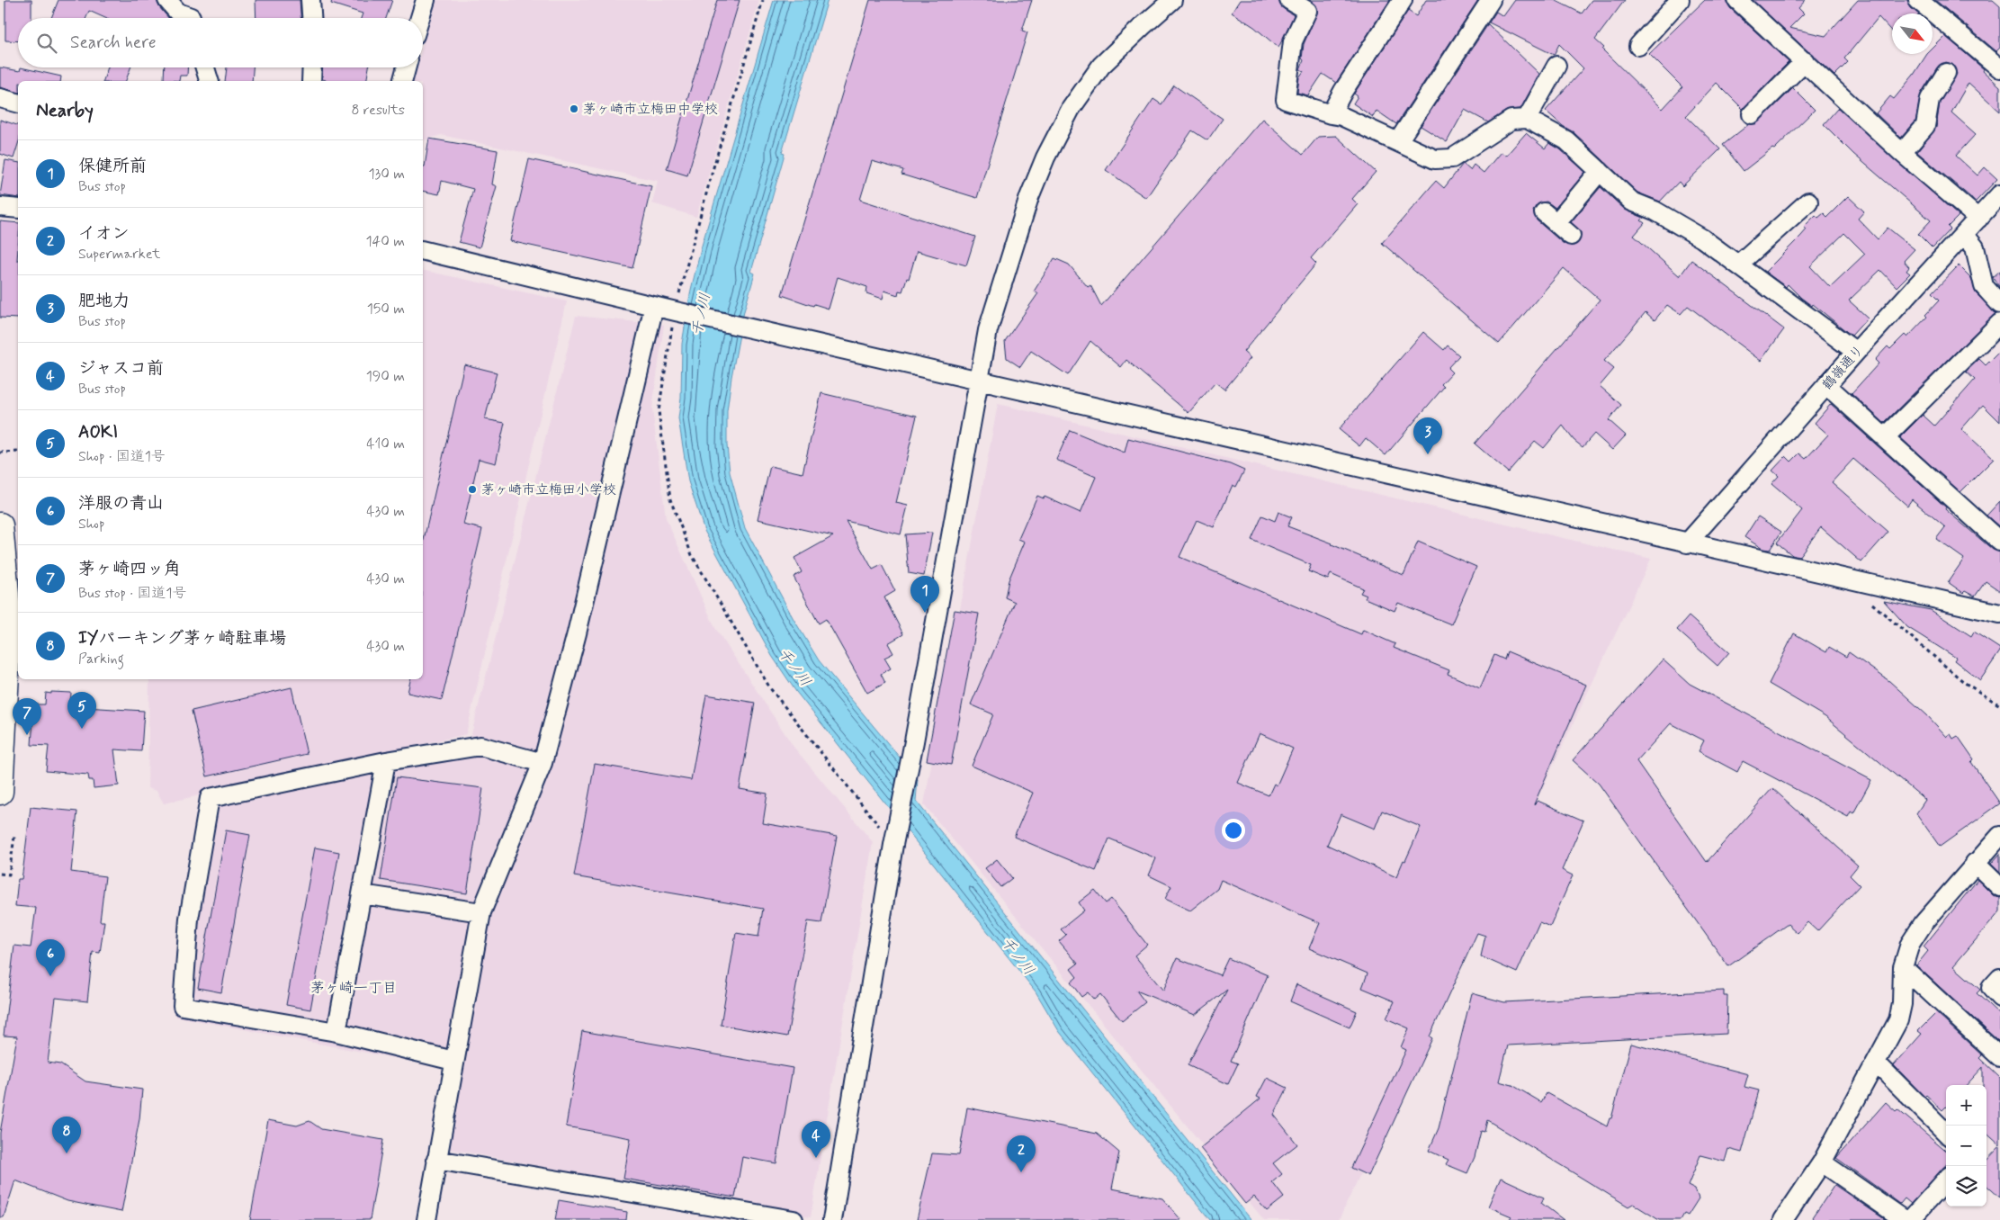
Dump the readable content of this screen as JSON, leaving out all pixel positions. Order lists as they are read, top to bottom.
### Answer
{
  "streets": {
    "street": ["鶴嶺通り"]
  },
  "districts": ["茅ヶ崎一丁目"],
  "water": ["千ノ川"],
  "places": ["茅ヶ崎市立梅田中学校", "茅ヶ崎市立梅田小学校"],
  "north": "bottom right",
  "page": {
    "search": "Search here",
    "heading": ["Nearby", "8 results"],
    "list": [
      {
        "mark": "1",
        "name": "保健所前",
        "note": "Bus stop",
        "value": "130 m"
      },
      {
        "mark": "2",
        "name": "イオン",
        "note": "Supermarket",
        "value": "140 m"
      },
      {
        "mark": "3",
        "name": "肥地力",
        "note": "Bus stop",
        "value": "150 m"
      },
      {
        "mark": "4",
        "name": "ジャスコ前",
        "note": "Bus stop",
        "value": "190 m"
      },
      {
        "mark": "5",
        "name": "AOKI",
        "note": "Shop · 国道1号",
        "value": "410 m"
      },
      {
        "mark": "6",
        "name": "洋服の青山",
        "note": "Shop",
        "value": "430 m"
      },
      {
        "mark": "7",
        "name": "茅ヶ崎四ッ角",
        "note": "Bus stop · 国道1号",
        "value": "430 m"
      },
      {
        "mark": "8",
        "name": "IYパーキング茅ヶ崎駐車場",
        "note": "Parking",
        "value": "430 m"
      }
    ],
    "pins": [
      "3",
      "1",
      "5",
      "7",
      "6",
      "8",
      "4",
      "2"
    ],
    "map_buttons": ["+", "−"]
  }
}
